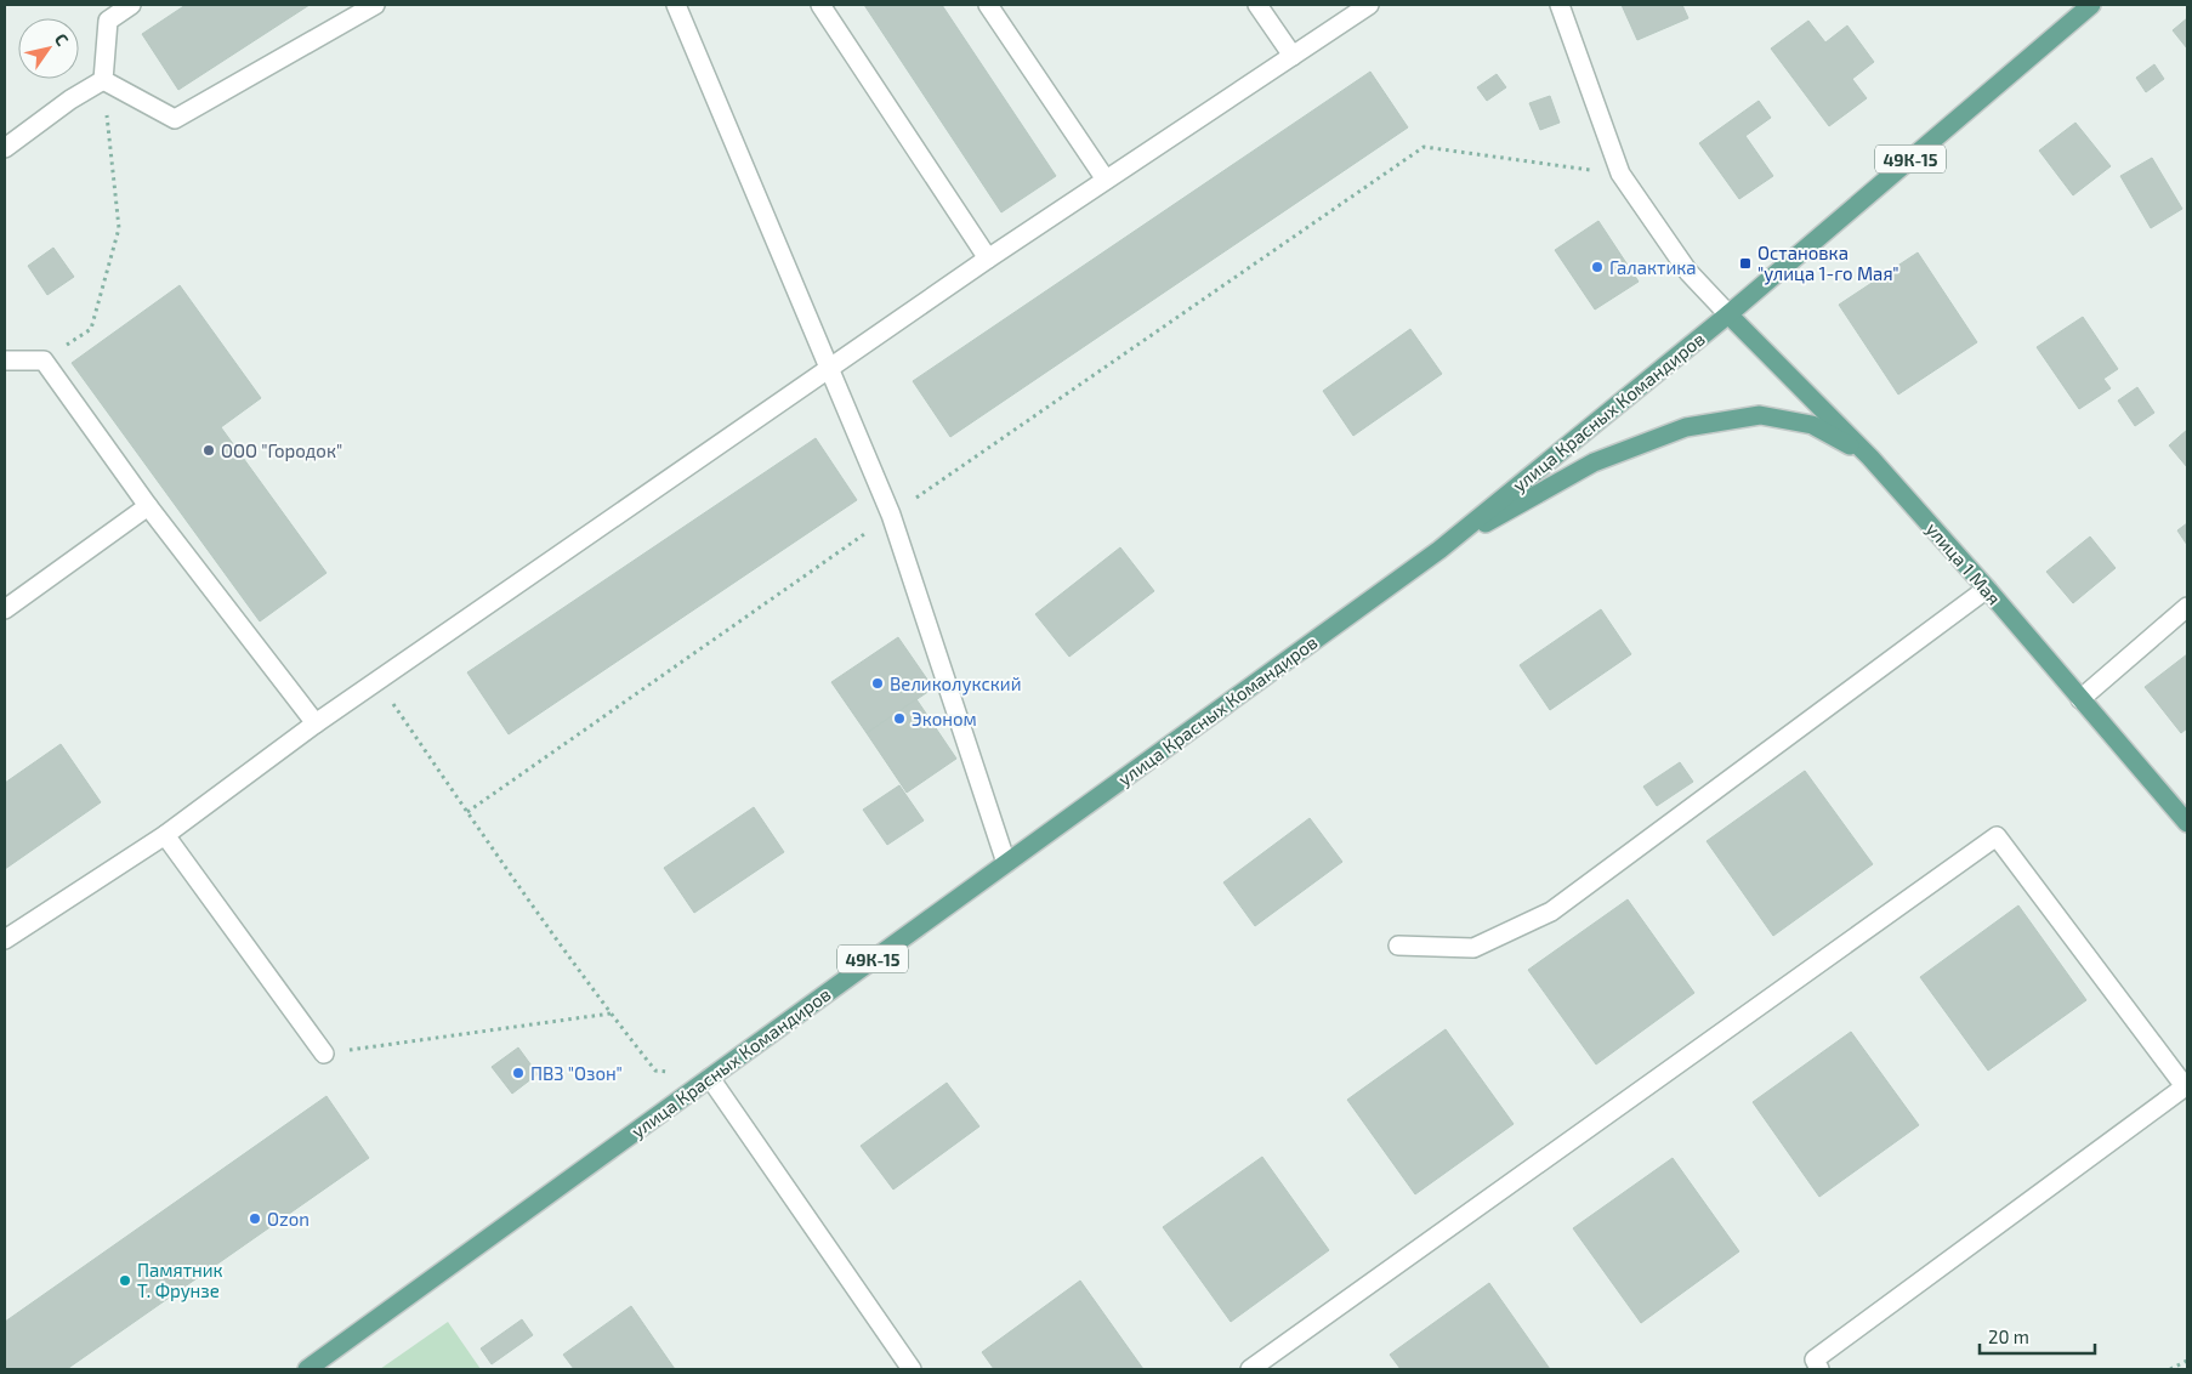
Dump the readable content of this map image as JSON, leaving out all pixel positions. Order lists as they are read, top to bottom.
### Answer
{
  "streets": {
    "main road": ["49К-15", "улица Красных Командиров", "улица 1 Мая"]
  },
  "crossings": [
    ["улица Красных Командиров", "улица 1 Мая"]
  ],
  "places": {
    "transit": ["Остановка \"улица 1-го Мая\""],
    "other": [
      "Галактика",
      "ООО \"Городок\"",
      "Великолукский",
      "Эконом",
      "ПВЗ \"Озон\"",
      "Ozon",
      "Памятник Т. Фрунзе"
    ]
  },
  "scale_bar": "20 m",
  "north": "top right"
}
